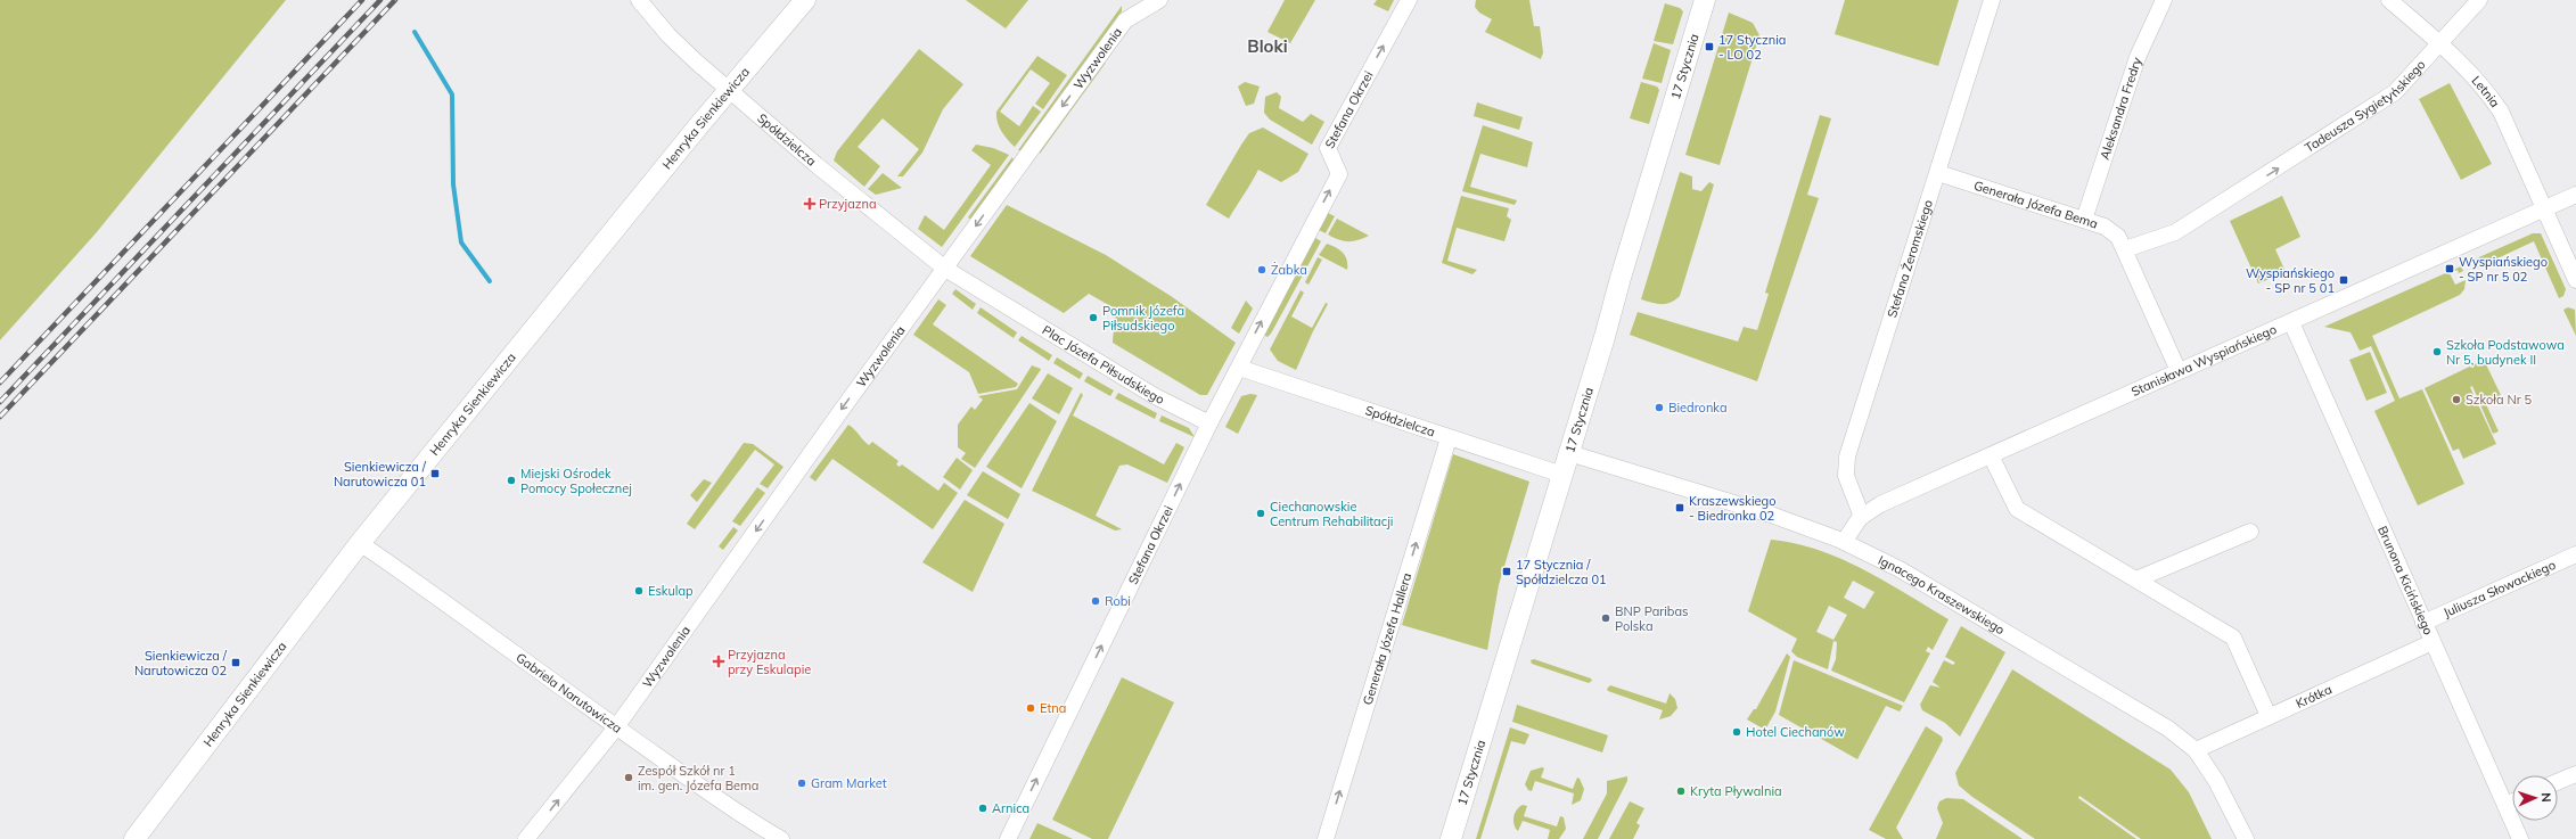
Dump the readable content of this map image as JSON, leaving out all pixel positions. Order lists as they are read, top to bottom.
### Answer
{
  "streets": {
    "street": [
      "Wyzwolenia",
      "17 Stycznia",
      "Letnia",
      "Tadeusza Sygietyńskiego",
      "Aleksandra Fredry",
      "Stefana Okrzei",
      "Henryka Sienkiewicza",
      "Spółdzielcza",
      "Generała Józefa Bema",
      "Stefana Żeromskiego",
      "Stanisława Wyspiańskiego",
      "Plac Józefa Piłsudskiego",
      "Brunona Kicińskiego",
      "Juliusza Słowackiego",
      "Ignacego Kraszewskiego",
      "Generała Józefa Hallera",
      "Gabriela Narutowicza",
      "Krótka"
    ]
  },
  "crossings": [
    ["Wyzwolenia", "Spółdzielcza"],
    ["Wyzwolenia", "Plac Józefa Piłsudskiego"],
    ["Wyzwolenia", "Gabriela Narutowicza"],
    ["17 Stycznia", "Spółdzielcza"],
    ["17 Stycznia", "Ignacego Kraszewskiego"],
    ["Letnia", "Tadeusza Sygietyńskiego"],
    ["Letnia", "Stanisława Wyspiańskiego"],
    ["Tadeusza Sygietyńskiego", "Generała Józefa Bema"],
    ["Aleksandra Fredry", "Generała Józefa Bema"],
    ["Stefana Okrzei", "Spółdzielcza"],
    ["Stefana Okrzei", "Plac Józefa Piłsudskiego"],
    ["Henryka Sienkiewicza", "Spółdzielcza"],
    ["Henryka Sienkiewicza", "Gabriela Narutowicza"],
    ["Spółdzielcza", "Plac Józefa Piłsudskiego"],
    ["Spółdzielcza", "Generała Józefa Hallera"],
    ["Generała Józefa Bema", "Stefana Żeromskiego"],
    ["Generała Józefa Bema", "Stanisława Wyspiańskiego"],
    ["Stefana Żeromskiego", "Stanisława Wyspiańskiego"],
    ["Stanisława Wyspiańskiego", "Brunona Kicińskiego"],
    ["Stanisława Wyspiańskiego", "Ignacego Kraszewskiego"],
    ["Brunona Kicińskiego", "Juliusza Słowackiego"],
    ["Brunona Kicińskiego", "Krótka"],
    ["Ignacego Kraszewskiego", "Krótka"]
  ],
  "one_way": ["Tadeusza Sygietyńskiego", "Stefana Okrzei", "Generała Józefa Hallera"],
  "districts": ["Bloki"],
  "places": {
    "transit": [
      "17 Stycznia - LO 02",
      "Wyspiańskiego - SP nr 5 02",
      "Wyspiańskiego - SP nr 5 01",
      "Sienkiewicza / Narutowicza 01",
      "Kraszewskiego - Biedronka 02",
      "17 Stycznia / Spółdzielcza 01",
      "Sienkiewicza / Narutowicza 02"
    ],
    "health": ["Przyjazna", "Przyjazna przy Eskulapie"],
    "other": [
      "Żabka",
      "Pomnik Józefa Piłsudskiego",
      "Szkoła Podstawowa Nr 5, budynek II",
      "Szkoła Nr 5",
      "Biedronka",
      "Miejski Ośrodek Pomocy Społecznej",
      "Ciechanowskie Centrum Rehabilitacji",
      "Eskulap",
      "Robi",
      "BNP Paribas Polska",
      "Etna",
      "Hotel Ciechanów",
      "Zespół Szkół nr 1 im. gen. Józefa Bema",
      "Gram Market",
      "Kryta Pływalnia",
      "Arnica"
    ]
  },
  "north": "right"
}
